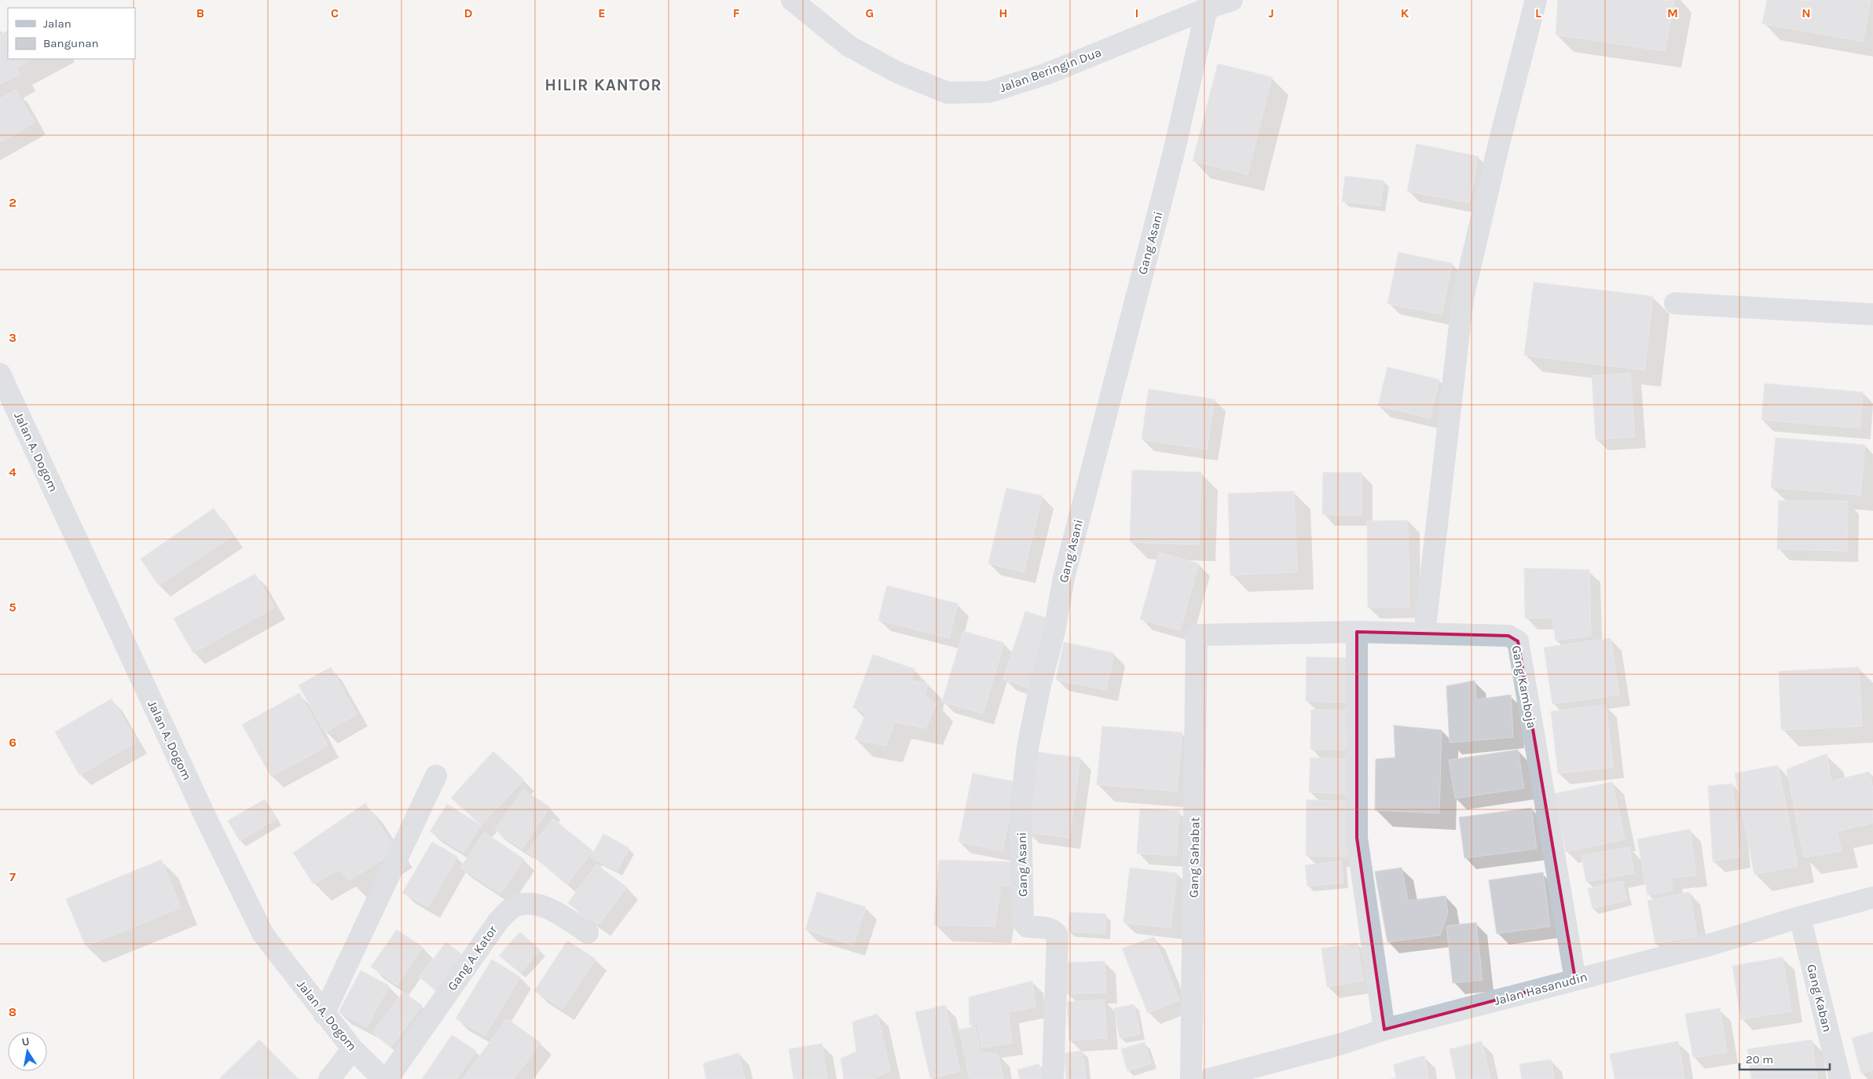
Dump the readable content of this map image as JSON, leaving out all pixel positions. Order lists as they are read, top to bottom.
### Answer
{
  "streets": {
    "street": [
      "Jalan Beringin Dua",
      "Gang Asani",
      "Jalan A. Dogom",
      "Gang Kamboja",
      "Gang Sahabat",
      "Gang A. Kator",
      "Jalan Hasanudin",
      "Gang Kaban"
    ]
  },
  "crossings": [
    ["Jalan Beringin Dua", "Gang Asani"],
    ["Gang Kamboja", "Gang Sahabat"],
    ["Gang Kamboja", "Jalan Hasanudin"],
    ["Jalan Hasanudin", "Gang Kaban"]
  ],
  "districts": ["HILIR KANTOR"],
  "legend": ["Jalan", "Bangunan"],
  "scale_bar": "20 m",
  "north": "top",
  "grid": {
    "columns": [
      "B",
      "C",
      "D",
      "E",
      "F",
      "G",
      "H",
      "I",
      "J",
      "K",
      "L",
      "M",
      "N"
    ],
    "rows": [
      "2",
      "3",
      "4",
      "5",
      "6",
      "7",
      "8"
    ]
  }
}
